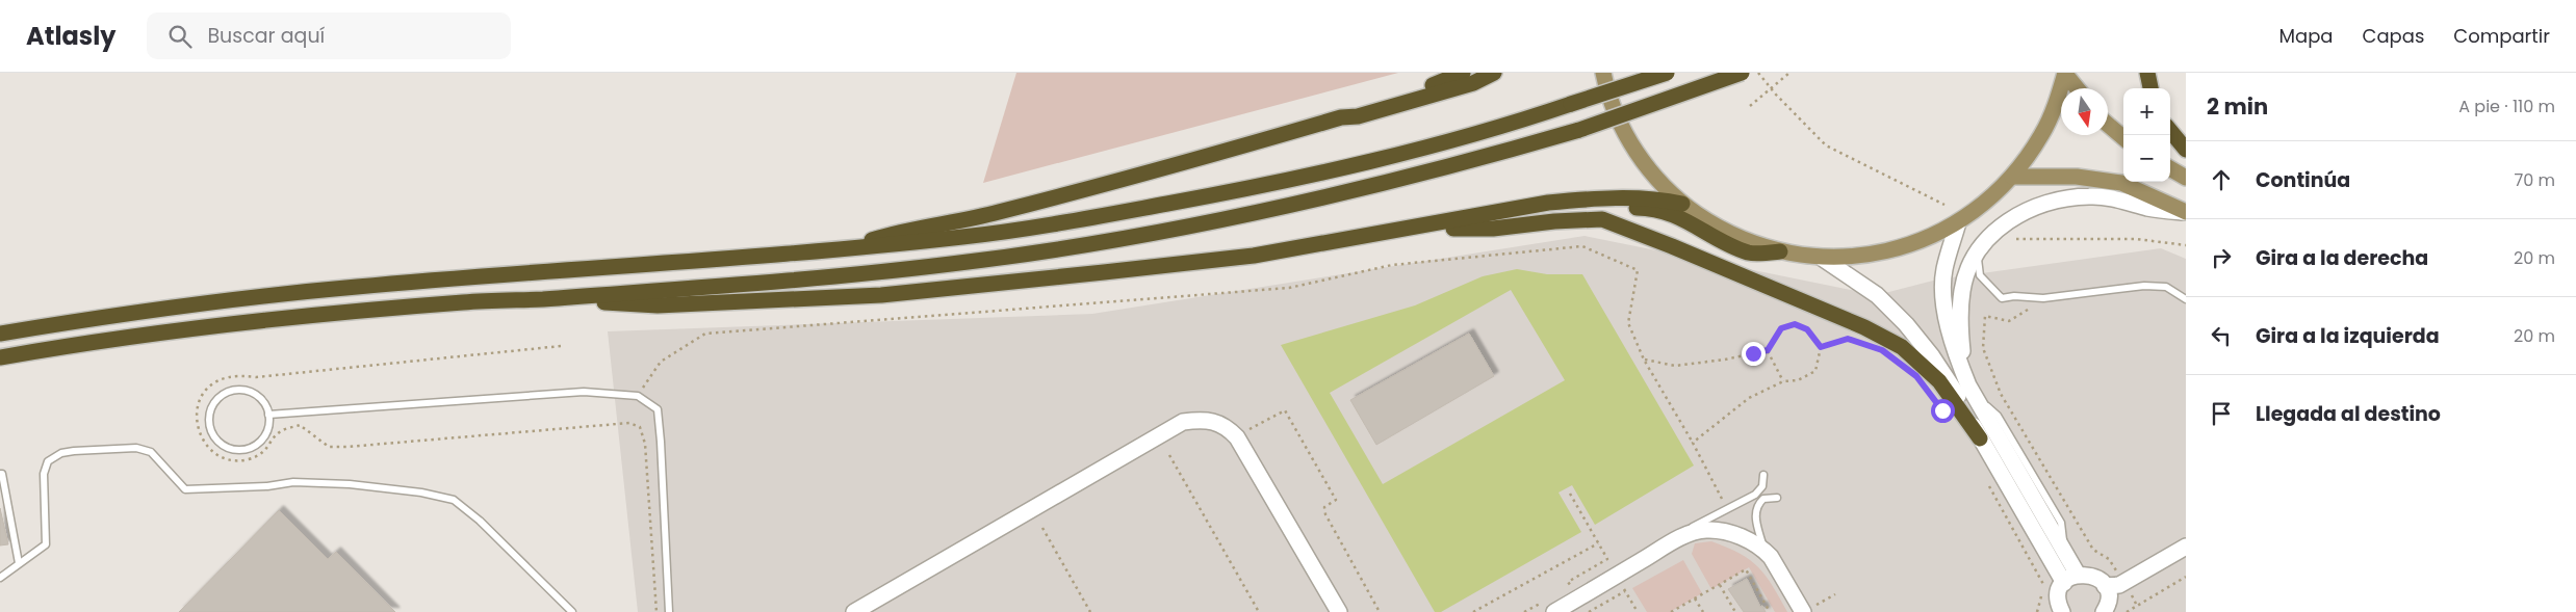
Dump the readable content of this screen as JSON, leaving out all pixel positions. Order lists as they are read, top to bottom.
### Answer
{
  "north": "bottom",
  "page": {
    "header": "Atlasly",
    "search": "Buscar aquí",
    "nav": ["Mapa", "Capas", "Compartir"],
    "heading": ["2 min", "A pie · 110 m"],
    "map_buttons": ["+", "−"],
    "list": [
      ["Continúa", "70 m"],
      ["Gira a la derecha", "20 m"],
      ["Gira a la izquierda", "20 m"],
      "Llegada al destino"
    ]
  }
}
